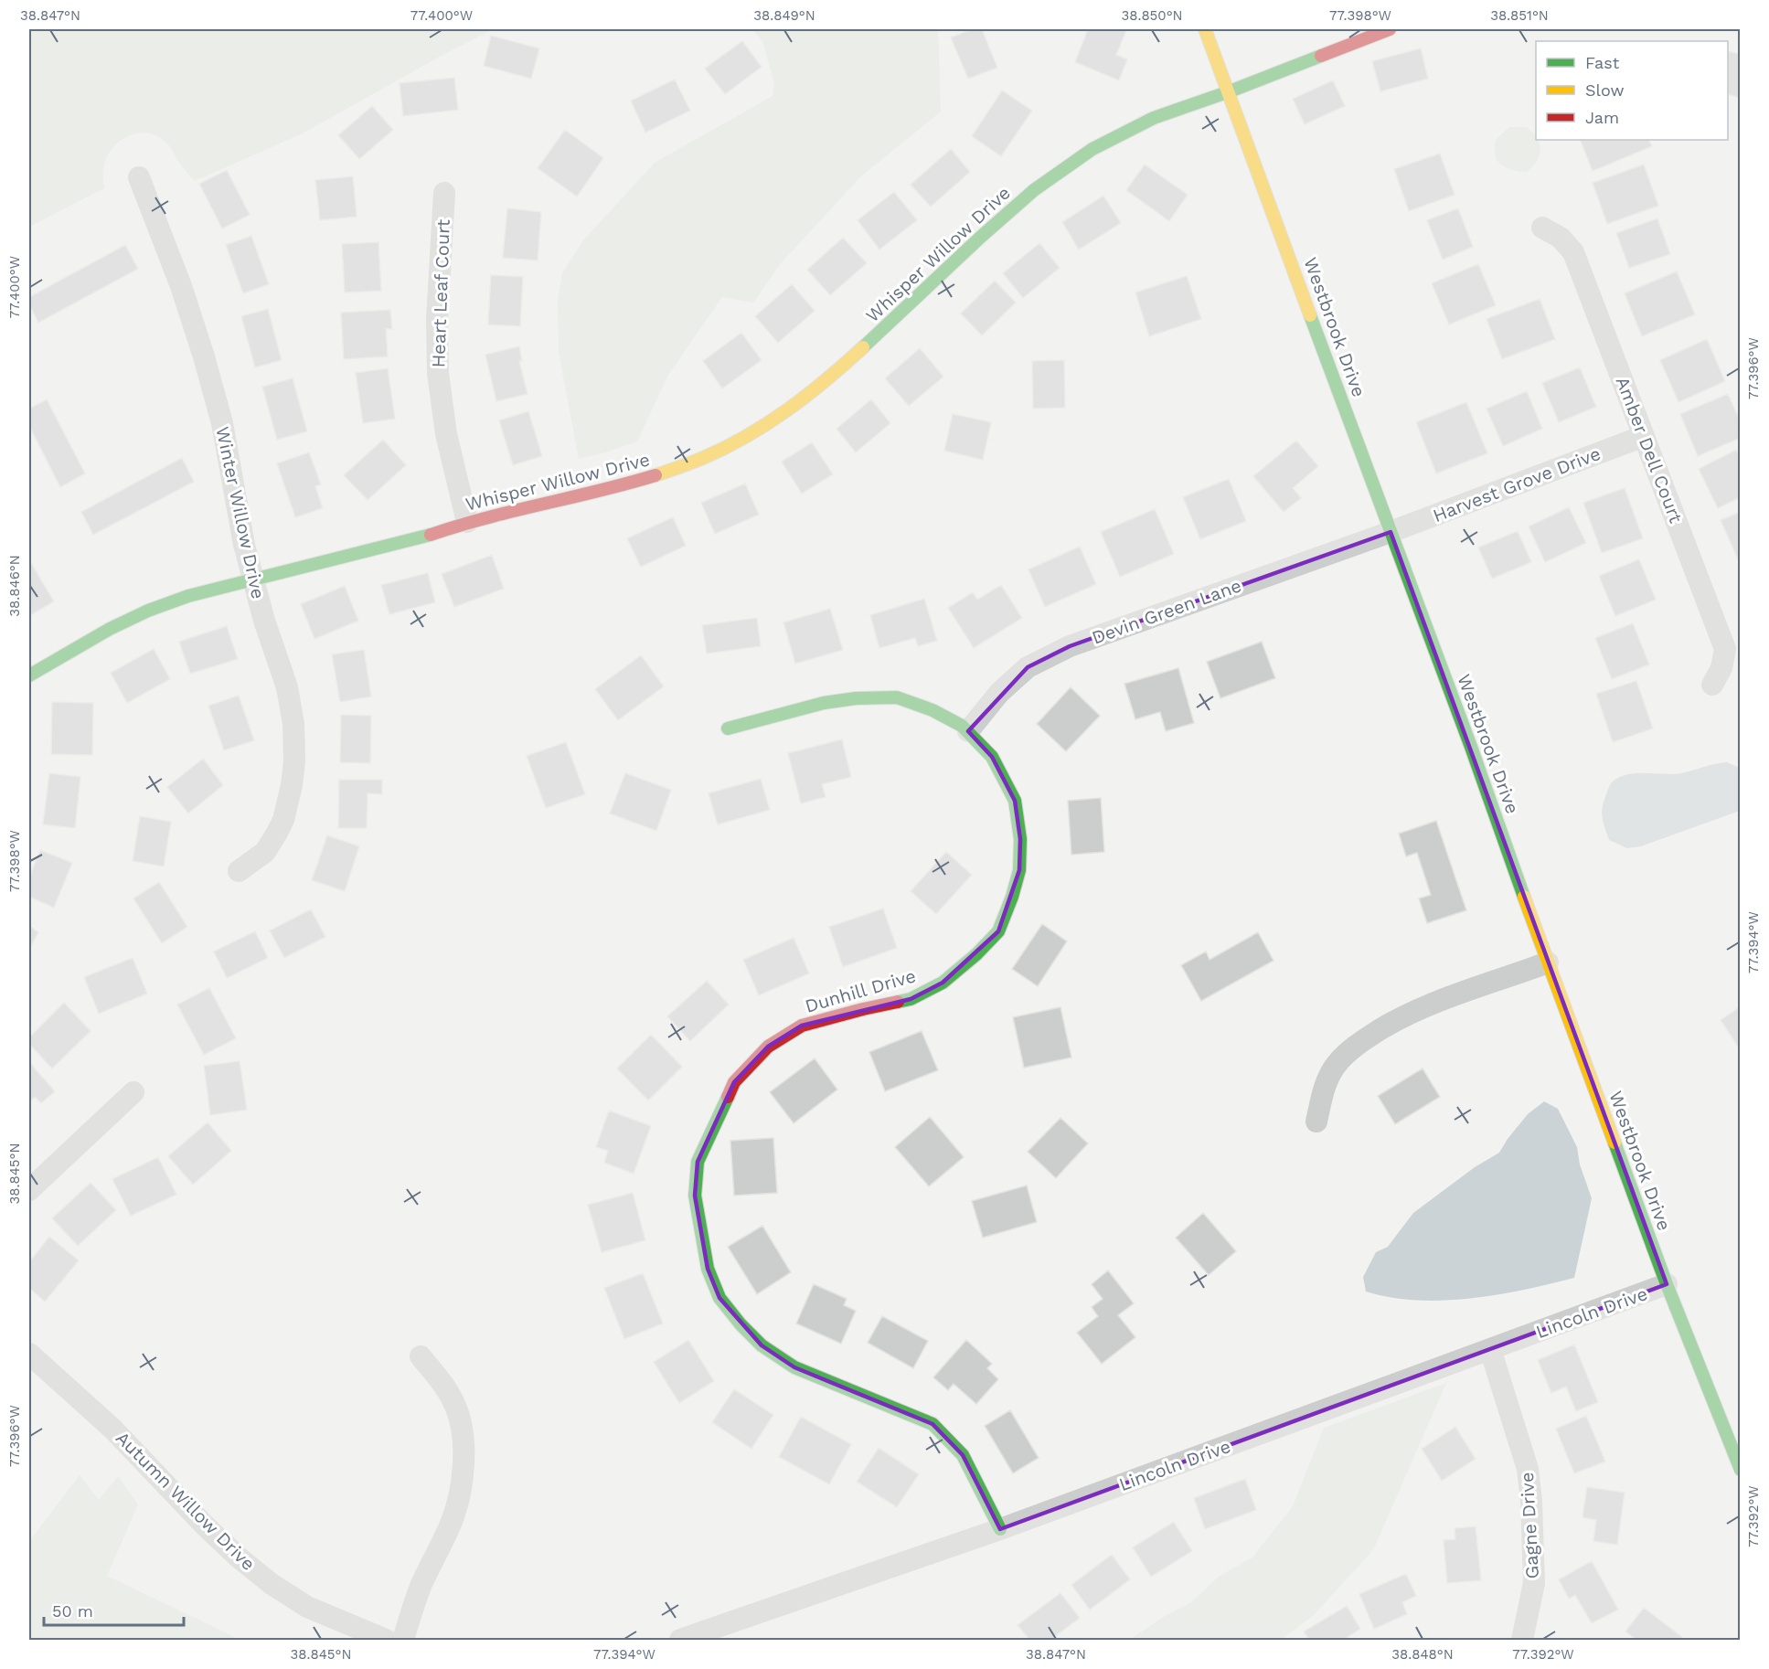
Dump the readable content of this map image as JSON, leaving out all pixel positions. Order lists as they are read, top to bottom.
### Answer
{
  "streets": {
    "street": [
      "Whisper Willow Drive",
      "Heart Leaf Court",
      "Westbrook Drive",
      "Amber Dell Court",
      "Harvest Grove Drive",
      "Winter Willow Drive",
      "Devin Green Lane",
      "Dunhill Drive",
      "Lincoln Drive",
      "Autumn Willow Drive",
      "Gagne Drive"
    ]
  },
  "crossings": [
    ["Whisper Willow Drive", "Heart Leaf Court"],
    ["Whisper Willow Drive", "Westbrook Drive"],
    ["Whisper Willow Drive", "Winter Willow Drive"],
    ["Westbrook Drive", "Harvest Grove Drive"],
    ["Westbrook Drive", "Devin Green Lane"],
    ["Westbrook Drive", "Lincoln Drive"],
    ["Amber Dell Court", "Harvest Grove Drive"],
    ["Harvest Grove Drive", "Devin Green Lane"],
    ["Devin Green Lane", "Dunhill Drive"],
    ["Dunhill Drive", "Lincoln Drive"],
    ["Lincoln Drive", "Gagne Drive"]
  ],
  "legend": ["Fast", "Slow", "Jam"],
  "scale_bar": "50 m",
  "coordinates": [
    "38.847°N",
    "77.400°W",
    "38.849°N",
    "38.850°N",
    "77.398°W",
    "38.851°N",
    "77.396°W",
    "38.846°N",
    "77.394°W",
    "38.845°N",
    "77.392°W",
    "38.848°N"
  ]
}
